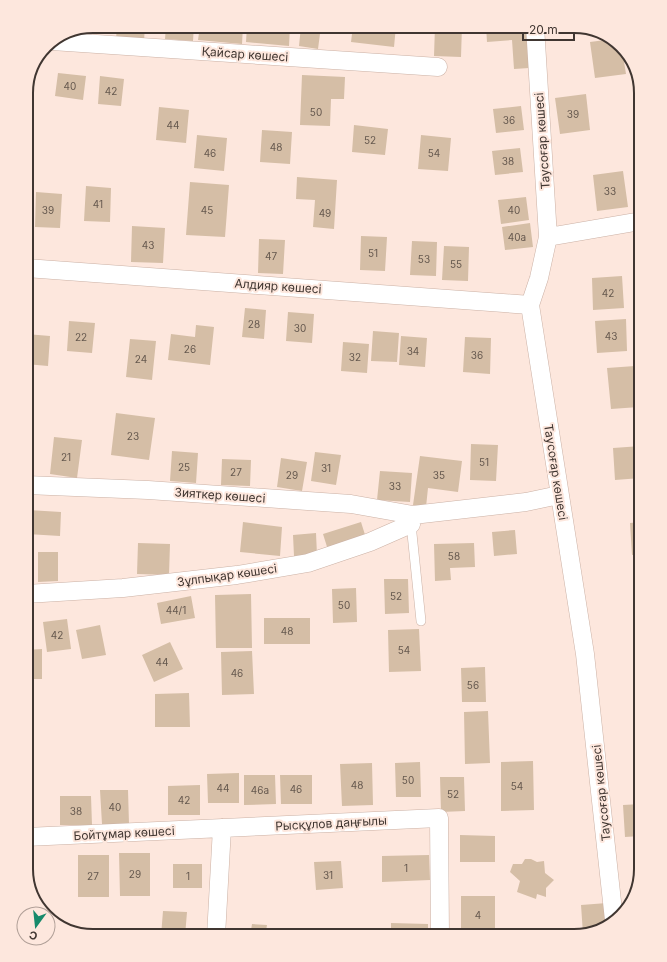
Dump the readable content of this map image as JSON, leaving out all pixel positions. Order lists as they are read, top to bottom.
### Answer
{
  "streets": {
    "street": [
      "Қайсар көшесі",
      "Тауcоғар көшесі",
      "Алдияр көшесі",
      "Зияткер көшесі",
      "Зұлпықар көшесі",
      "Рысқұлов даңғылы",
      "Бойтұмар көшесі"
    ]
  },
  "crossings": [
    ["Тауcоғар көшесі", "Алдияр көшесі"],
    ["Зияткер көшесі", "Зұлпықар көшесі"],
    ["Рысқұлов даңғылы", "Бойтұмар көшесі"]
  ],
  "house_numbers": [
    "40",
    "42",
    "50",
    "39",
    "36",
    "44",
    "52",
    "48",
    "46",
    "54",
    "38",
    "33",
    "41",
    "39",
    "45",
    "40",
    "49",
    "40а",
    "43",
    "51",
    "47",
    "53",
    "55",
    "42",
    "28",
    "30",
    "43",
    "22",
    "26",
    "34",
    "36",
    "32",
    "24",
    "23",
    "21",
    "51",
    "25",
    "31",
    "27",
    "29",
    "35",
    "33",
    "58",
    "52",
    "50",
    "44/1",
    "48",
    "42",
    "54",
    "44",
    "46",
    "56",
    "50",
    "48",
    "54",
    "44",
    "46",
    "46а",
    "52",
    "42",
    "40",
    "38",
    "1",
    "29",
    "31",
    "27",
    "1",
    "4"
  ],
  "scale_bar": "20 m",
  "north": "bottom"
}
